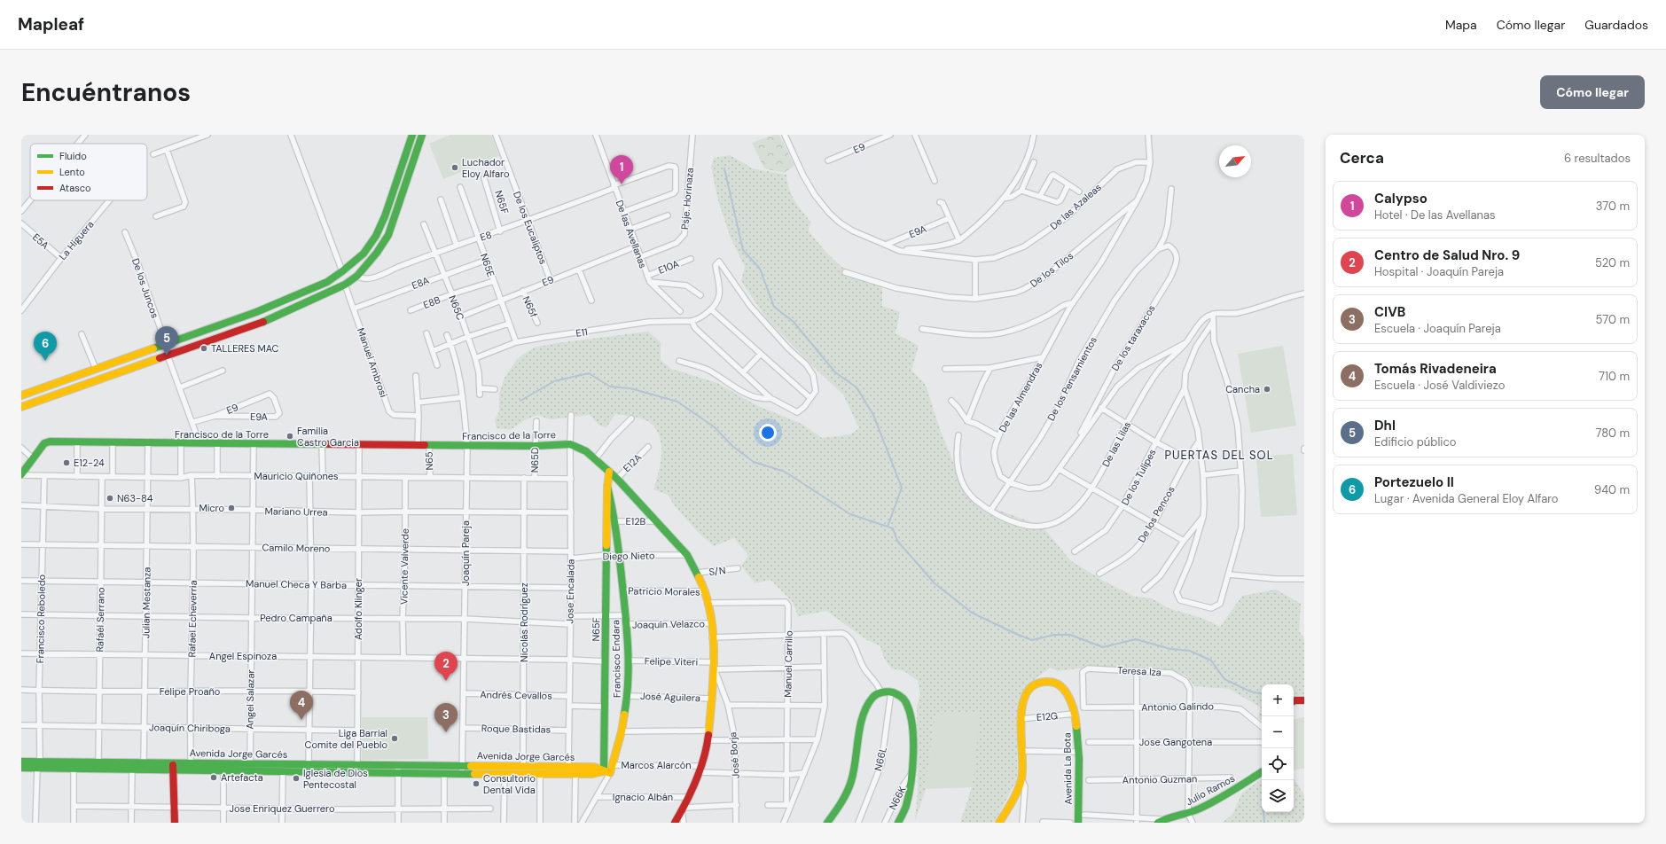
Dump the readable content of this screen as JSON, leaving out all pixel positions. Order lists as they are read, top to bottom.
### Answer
{
  "streets": {
    "street": [
      "E9",
      "Psje. Horinaza",
      "N65F",
      "De las Azaleas",
      "De los Eucaliptos",
      "E9A",
      "De las Avellanas",
      "E8",
      "La Higuera",
      "E5A",
      "N65E",
      "E10A",
      "De los Tilos",
      "E8A",
      "De los Juncos",
      "E8B",
      "N65f",
      "N65C",
      "E11",
      "De los taraxacos",
      "Manuel Ambrosi",
      "De los Pensamientos",
      "De las Almendras",
      "Francisco de la Torre",
      "De las Lilas",
      "N65D",
      "N65",
      "E12A",
      "Mauricio Quiñones",
      "De los Tulipes",
      "Mariano Urrea",
      "De los Pencos",
      "E12B",
      "Camilo Moreno",
      "Joaquín Pareja",
      "Diego Nieto",
      "Vicente Valverde",
      "S/N",
      "Manuel Checa Y Barba",
      "Jose Encalada",
      "Patricio Morales",
      "Julian Mestanza",
      "Adolfo Klinger",
      "Pedro Campaña",
      "Francisco Reboledo",
      "Rafael Echeverria",
      "Rafaél Serrano",
      "Nicolás Rodríguez",
      "Joaquín Velazco",
      "Angel Espinoza",
      "Francisco Endara",
      "Felipe Viteri",
      "Manuel Carrillo",
      "Teresa Iza",
      "Felipe Proaño",
      "Andrés Cevallos",
      "José Aguilera",
      "Angel Salazar",
      "Antonio Galindo",
      "E12G",
      "Joaquín Chiriboga",
      "Roque Bastidas",
      "Jose Gangotena",
      "Avenida Jorge Garcés",
      "José Borja",
      "N66L",
      "Marcos Alarcón",
      "Avenida La Bota",
      "Antonio Guzman",
      "Julio Ramos",
      "Ignacio Albán",
      "N66K",
      "Jose Enriquez Guerrero"
    ]
  },
  "crossings": [
    ["E9", "De los Eucaliptos"],
    ["E9", "E9A"],
    ["E9", "De las Avellanas"],
    ["E9", "N65E"],
    ["E9", "N65f"],
    ["E9", "N65C"],
    ["Psje. Horinaza", "De las Avellanas"],
    ["N65F", "E8"],
    ["N65F", "Diego Nieto"],
    ["N65F", "Francisco Endara"],
    ["N65F", "Avenida Jorge Garcés"],
    ["De las Azaleas", "De las Almendras"],
    ["De los Eucaliptos", "E8"],
    ["De las Avellanas", "E8"],
    ["De las Avellanas", "E10A"],
    ["E8", "N65E"],
    ["E8", "N65C"],
    ["La Higuera", "E5A"],
    ["N65E", "E8A"],
    ["N65E", "E8B"],
    ["N65E", "E11"],
    ["De los Tilos", "De las Almendras"],
    ["E8A", "N65C"],
    ["E8A", "Manuel Ambrosi"],
    ["E8B", "N65C"],
    ["N65C", "E11"],
    ["De los taraxacos", "De los Pensamientos"],
    ["De los taraxacos", "De las Almendras"],
    ["De los Pensamientos", "De las Almendras"],
    ["De los Pensamientos", "De las Lilas"],
    ["De las Almendras", "De las Lilas"],
    ["Francisco de la Torre", "N65D"],
    ["Francisco de la Torre", "N65"],
    ["Francisco de la Torre", "E12A"],
    ["Francisco de la Torre", "Mauricio Quiñones"],
    ["Francisco de la Torre", "E12B"],
    ["Francisco de la Torre", "Joaquín Pareja"],
    ["Francisco de la Torre", "Diego Nieto"],
    ["Francisco de la Torre", "S/N"],
    ["Francisco de la Torre", "Jose Encalada"],
    ["Francisco de la Torre", "Patricio Morales"],
    ["Francisco de la Torre", "Julian Mestanza"],
    ["Francisco de la Torre", "Adolfo Klinger"],
    ["Francisco de la Torre", "Joaquín Velazco"],
    ["Francisco de la Torre", "Felipe Viteri"],
    ["Francisco de la Torre", "Manuel Carrillo"],
    ["Francisco de la Torre", "José Aguilera"],
    ["Francisco de la Torre", "Angel Salazar"],
    ["Francisco de la Torre", "José Borja"],
    ["Francisco de la Torre", "Marcos Alarcón"],
    ["Francisco de la Torre", "Ignacio Albán"],
    ["N65D", "Mauricio Quiñones"],
    ["N65", "Mauricio Quiñones"],
    ["Mauricio Quiñones", "Joaquín Pareja"],
    ["Mauricio Quiñones", "Vicente Valverde"],
    ["Mauricio Quiñones", "Jose Encalada"],
    ["Mauricio Quiñones", "Julian Mestanza"],
    ["Mauricio Quiñones", "Adolfo Klinger"],
    ["Mauricio Quiñones", "Francisco Reboledo"],
    ["Mauricio Quiñones", "Rafael Echeverria"],
    ["Mauricio Quiñones", "Rafaél Serrano"],
    ["Mauricio Quiñones", "Nicolás Rodríguez"],
    ["Mauricio Quiñones", "Angel Salazar"],
    ["Mariano Urrea", "Joaquín Pareja"],
    ["Mariano Urrea", "Vicente Valverde"],
    ["Mariano Urrea", "Jose Encalada"],
    ["Mariano Urrea", "Julian Mestanza"],
    ["Mariano Urrea", "Adolfo Klinger"],
    ["Mariano Urrea", "Francisco Reboledo"],
    ["Mariano Urrea", "Rafael Echeverria"],
    ["Mariano Urrea", "Rafaél Serrano"],
    ["Mariano Urrea", "Nicolás Rodríguez"],
    ["Mariano Urrea", "Angel Salazar"],
    ["E12B", "Francisco Endara"],
    ["Camilo Moreno", "Joaquín Pareja"],
    ["Camilo Moreno", "Vicente Valverde"],
    ["Camilo Moreno", "Jose Encalada"],
    ["Camilo Moreno", "Julian Mestanza"],
    ["Camilo Moreno", "Adolfo Klinger"],
    ["Camilo Moreno", "Francisco Reboledo"],
    ["Camilo Moreno", "Rafael Echeverria"],
    ["Camilo Moreno", "Rafaél Serrano"],
    ["Camilo Moreno", "Nicolás Rodríguez"],
    ["Camilo Moreno", "Angel Salazar"],
    ["Joaquín Pareja", "Manuel Checa Y Barba"],
    ["Joaquín Pareja", "Pedro Campaña"],
    ["Joaquín Pareja", "Angel Espinoza"],
    ["Joaquín Pareja", "Andrés Cevallos"],
    ["Joaquín Pareja", "Roque Bastidas"],
    ["Joaquín Pareja", "Avenida Jorge Garcés"],
    ["Diego Nieto", "Jose Encalada"],
    ["Diego Nieto", "Francisco Endara"],
    ["Vicente Valverde", "Manuel Checa Y Barba"],
    ["Vicente Valverde", "Pedro Campaña"],
    ["Vicente Valverde", "Angel Espinoza"],
    ["Manuel Checa Y Barba", "Jose Encalada"],
    ["Manuel Checa Y Barba", "Julian Mestanza"],
    ["Manuel Checa Y Barba", "Adolfo Klinger"],
    ["Manuel Checa Y Barba", "Francisco Reboledo"],
    ["Manuel Checa Y Barba", "Rafael Echeverria"],
    ["Manuel Checa Y Barba", "Rafaél Serrano"],
    ["Manuel Checa Y Barba", "Nicolás Rodríguez"],
    ["Manuel Checa Y Barba", "Angel Salazar"],
    ["Jose Encalada", "Pedro Campaña"],
    ["Jose Encalada", "Angel Espinoza"],
    ["Jose Encalada", "Andrés Cevallos"],
    ["Jose Encalada", "Roque Bastidas"],
    ["Jose Encalada", "Avenida Jorge Garcés"],
    ["Patricio Morales", "Francisco Endara"],
    ["Julian Mestanza", "Pedro Campaña"],
    ["Julian Mestanza", "Angel Espinoza"],
    ["Julian Mestanza", "Felipe Proaño"],
    ["Julian Mestanza", "Joaquín Chiriboga"],
    ["Julian Mestanza", "Avenida Jorge Garcés"],
    ["Adolfo Klinger", "Pedro Campaña"],
    ["Adolfo Klinger", "Angel Espinoza"],
    ["Adolfo Klinger", "Felipe Proaño"],
    ["Adolfo Klinger", "Joaquín Chiriboga"],
    ["Adolfo Klinger", "Avenida Jorge Garcés"],
    ["Pedro Campaña", "Francisco Reboledo"],
    ["Pedro Campaña", "Rafael Echeverria"],
    ["Pedro Campaña", "Rafaél Serrano"],
    ["Pedro Campaña", "Nicolás Rodríguez"],
    ["Pedro Campaña", "Angel Salazar"],
    ["Francisco Reboledo", "Angel Espinoza"],
    ["Francisco Reboledo", "Felipe Proaño"],
    ["Francisco Reboledo", "Joaquín Chiriboga"],
    ["Francisco Reboledo", "Avenida Jorge Garcés"],
    ["Rafael Echeverria", "Angel Espinoza"],
    ["Rafael Echeverria", "Felipe Proaño"],
    ["Rafael Echeverria", "Joaquín Chiriboga"],
    ["Rafael Echeverria", "Avenida Jorge Garcés"],
    ["Rafaél Serrano", "Angel Espinoza"],
    ["Rafaél Serrano", "Felipe Proaño"],
    ["Rafaél Serrano", "Joaquín Chiriboga"],
    ["Rafaél Serrano", "Avenida Jorge Garcés"],
    ["Nicolás Rodríguez", "Angel Espinoza"],
    ["Nicolás Rodríguez", "Andrés Cevallos"],
    ["Nicolás Rodríguez", "Roque Bastidas"],
    ["Nicolás Rodríguez", "Avenida Jorge Garcés"],
    ["Joaquín Velazco", "Francisco Endara"],
    ["Angel Espinoza", "Angel Salazar"],
    ["Francisco Endara", "Felipe Viteri"],
    ["Francisco Endara", "José Aguilera"],
    ["Francisco Endara", "Avenida Jorge Garcés"],
    ["Francisco Endara", "Marcos Alarcón"],
    ["Francisco Endara", "Ignacio Albán"],
    ["Felipe Viteri", "Manuel Carrillo"],
    ["Felipe Viteri", "José Borja"],
    ["Manuel Carrillo", "Marcos Alarcón"],
    ["Teresa Iza", "Antonio Galindo"],
    ["Felipe Proaño", "Angel Salazar"],
    ["Angel Salazar", "Joaquín Chiriboga"],
    ["Angel Salazar", "Avenida Jorge Garcés"],
    ["E12G", "Avenida La Bota"],
    ["José Borja", "Marcos Alarcón"]
  ],
  "districts": ["PUERTAS DEL SOL"],
  "places": [
    "Luchador Eloy Alfaro",
    "TALLERES MAC",
    "Cancha",
    "Familia Castro Garcia",
    "E12-24",
    "N63-84",
    "Micro",
    "Liga Barrial Comite del Pueblo",
    "Artefacta",
    "Iglesia de Dios Pentecostal",
    "Consultorio Dental Vida"
  ],
  "legend": ["Fluido", "Lento", "Atasco"],
  "north": "top right",
  "page": {
    "header": "Mapleaf",
    "nav": ["Mapa", "Cómo llegar", "Guardados"],
    "buttons": "Cómo llegar",
    "title": "Encuéntranos",
    "heading": ["Cerca", "6 resultados"],
    "pins": [
      "1",
      "5",
      "6",
      "2",
      "4",
      "3"
    ],
    "list": [
      {
        "mark": "1",
        "name": "Calypso",
        "note": "Hotel · De las Avellanas",
        "value": "370 m"
      },
      {
        "mark": "2",
        "name": "Centro de Salud Nro. 9",
        "note": "Hospital · Joaquín Pareja",
        "value": "520 m"
      },
      {
        "mark": "3",
        "name": "CIVB",
        "note": "Escuela · Joaquín Pareja",
        "value": "570 m"
      },
      {
        "mark": "4",
        "name": "Tomás Rivadeneira",
        "note": "Escuela · José Valdiviezo",
        "value": "710 m"
      },
      {
        "mark": "5",
        "name": "Dhl",
        "note": "Edificio público",
        "value": "780 m"
      },
      {
        "mark": "6",
        "name": "Portezuelo II",
        "note": "Lugar · Avenida General Eloy Alfaro",
        "value": "940 m"
      }
    ],
    "map_buttons": ["+", "−"]
  }
}
